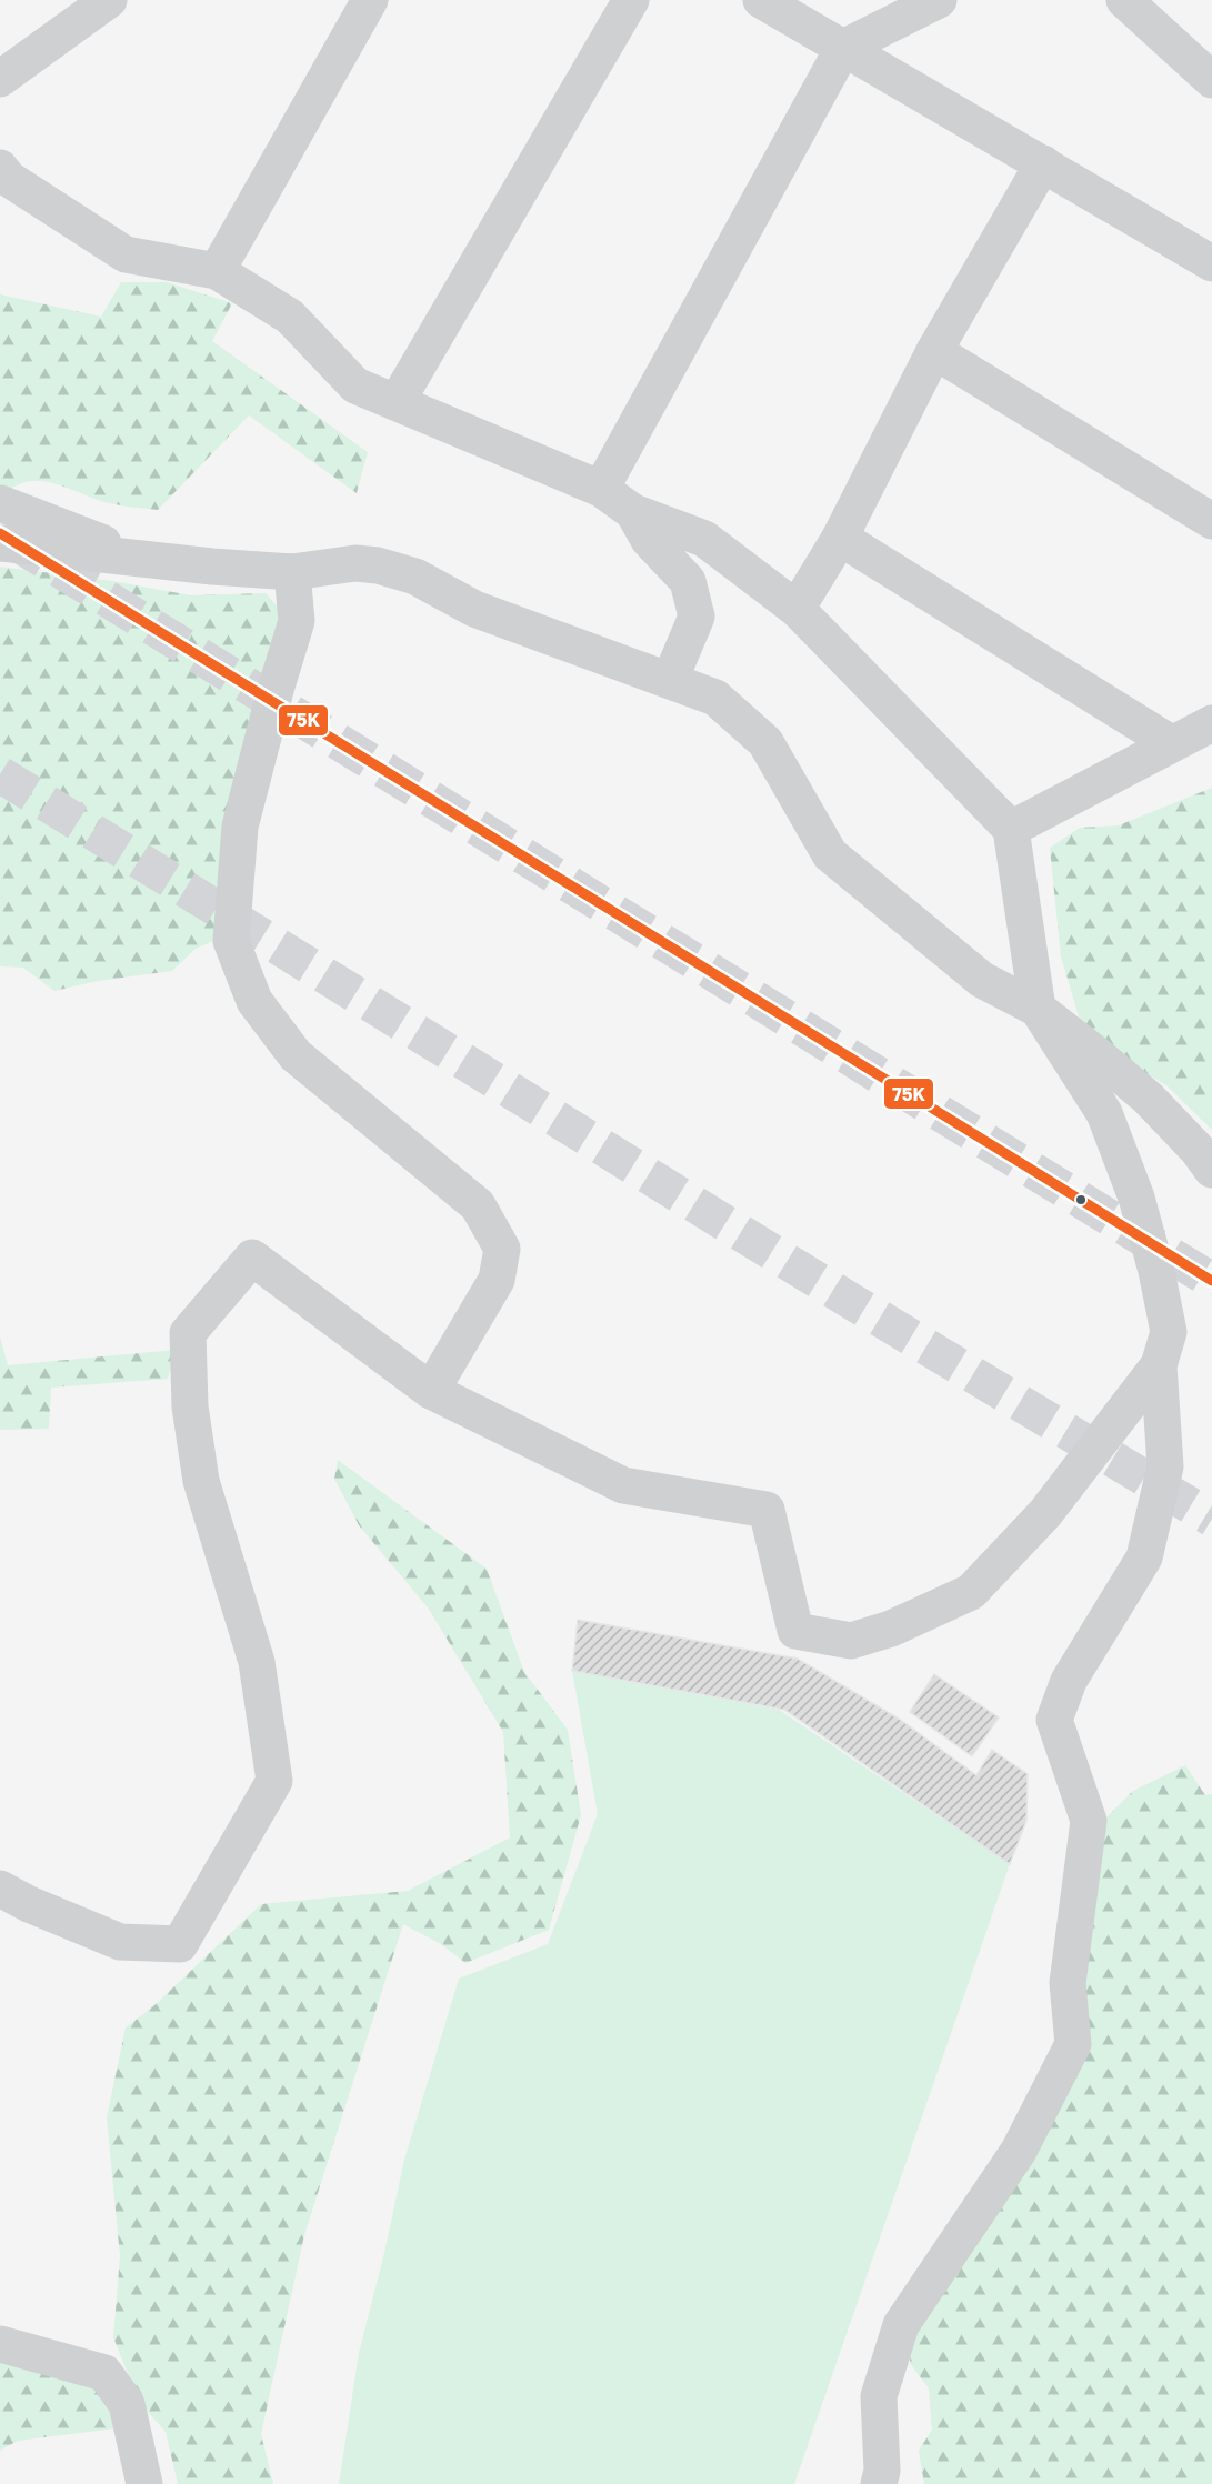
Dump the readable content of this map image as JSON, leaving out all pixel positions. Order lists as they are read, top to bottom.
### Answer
{
  "lines": ["transit line 75K"]
}
